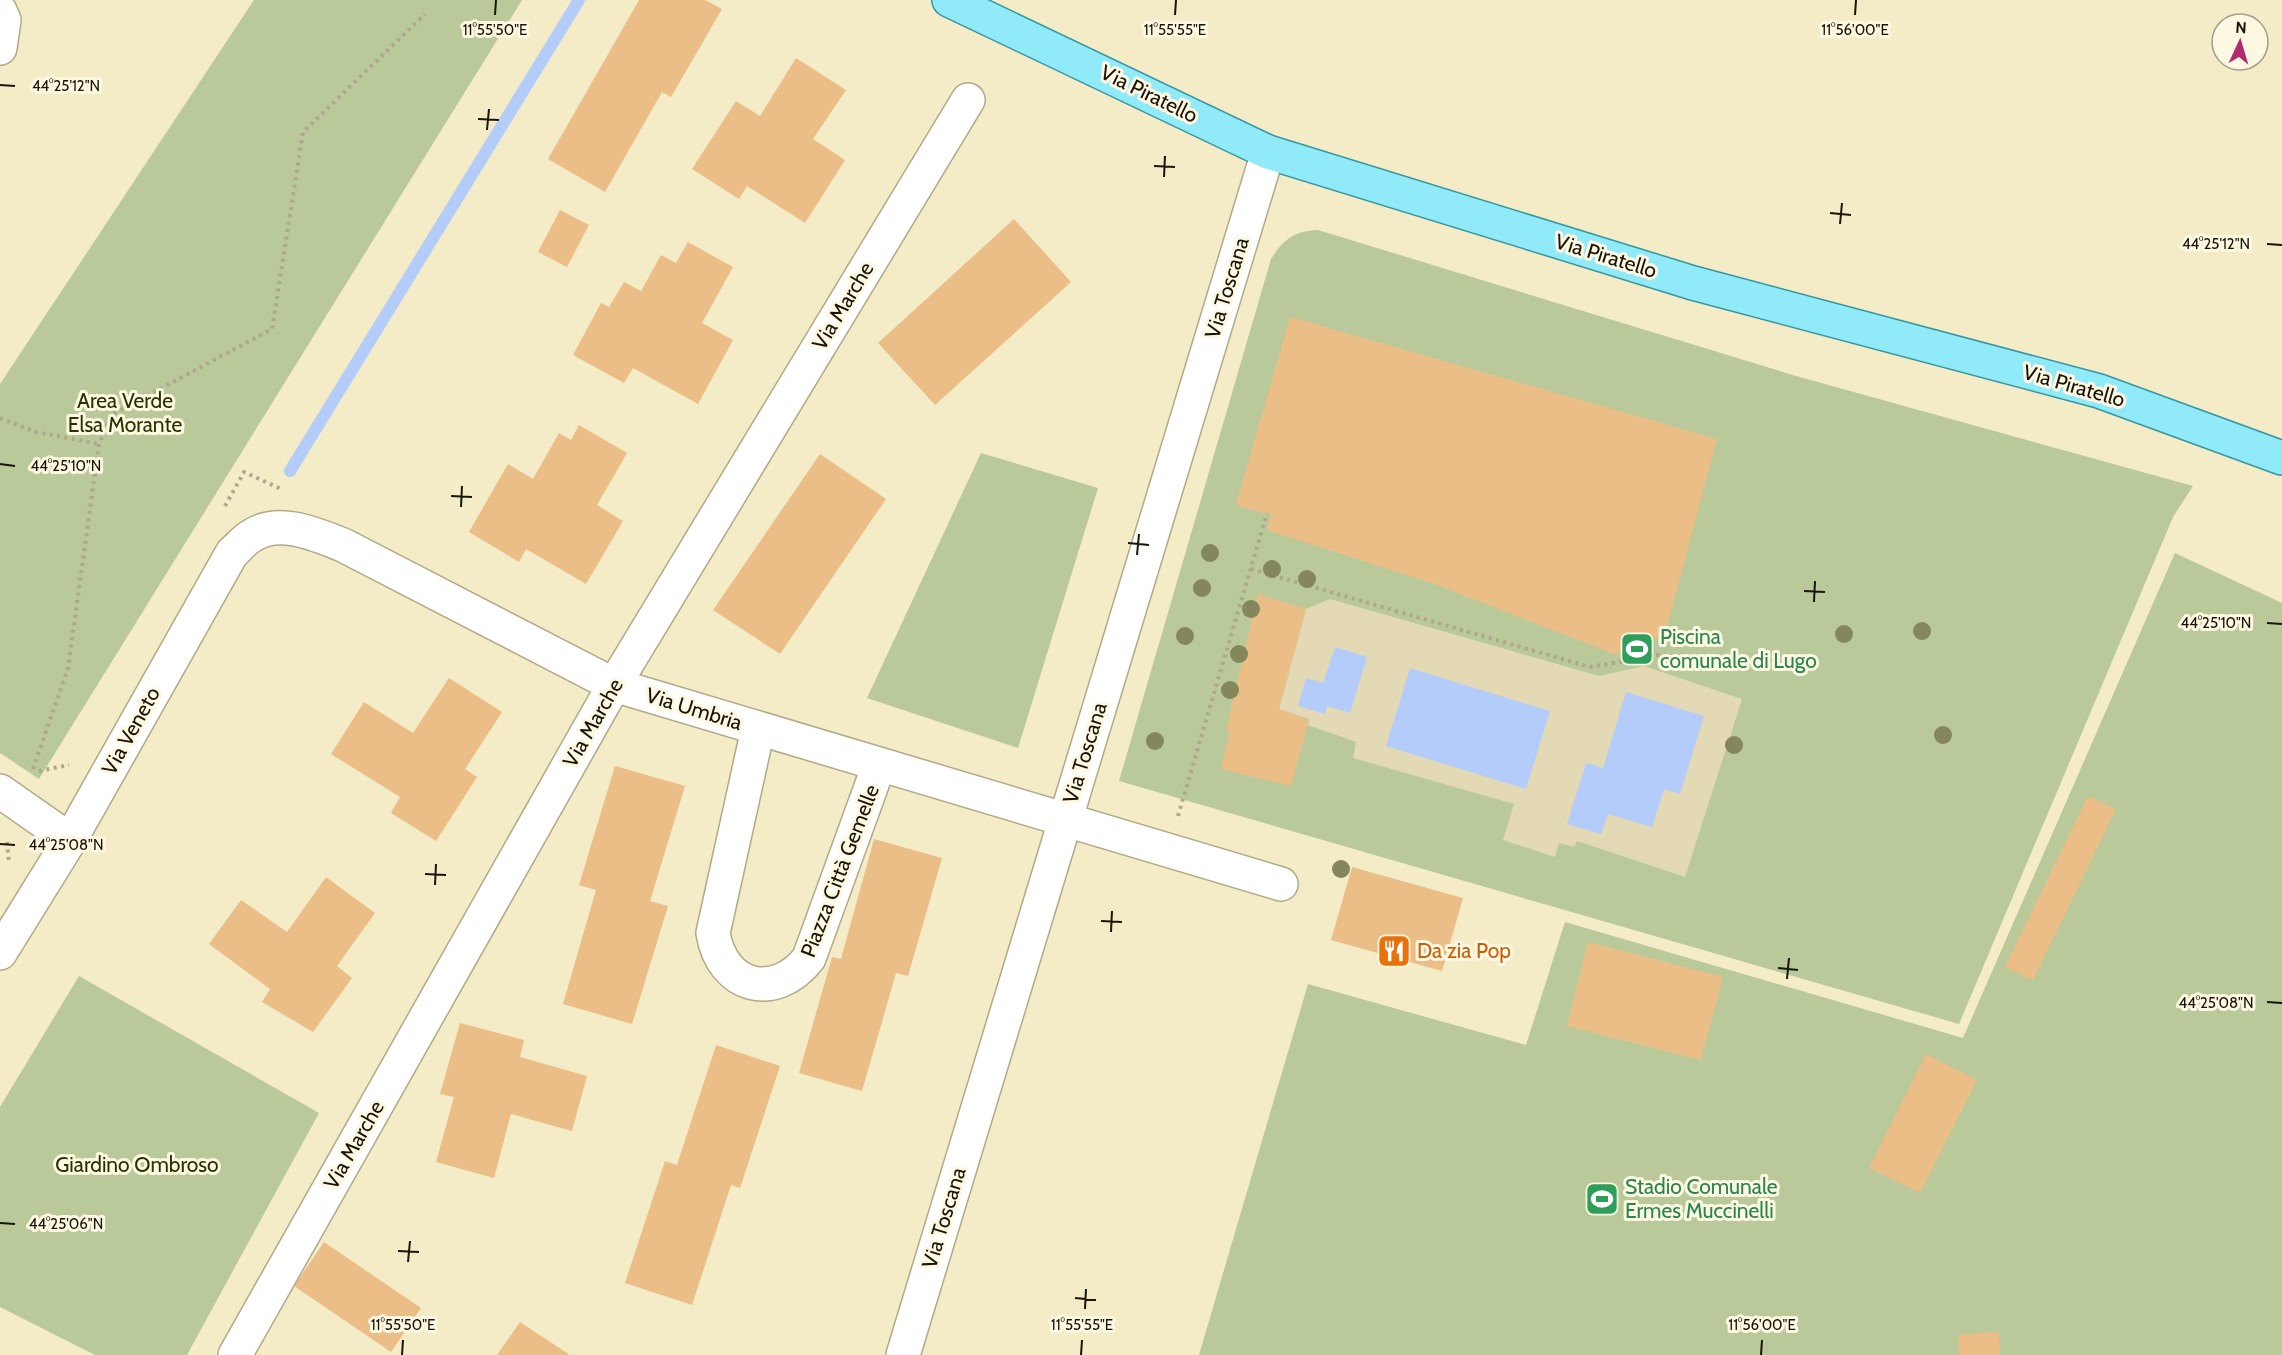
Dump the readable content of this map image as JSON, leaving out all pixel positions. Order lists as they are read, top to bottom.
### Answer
{
  "streets": {
    "main road": ["Via Piratello"],
    "street": [
      "Via Toscana",
      "Via Marche",
      "Via Umbria",
      "Via Veneto",
      "Piazza Città Gemelle"
    ]
  },
  "crossings": [
    ["Via Piratello", "Via Toscana"],
    ["Via Toscana", "Via Umbria"],
    ["Via Marche", "Via Umbria"],
    ["Via Umbria", "Via Veneto"],
    ["Via Umbria", "Piazza Città Gemelle"]
  ],
  "parks": ["Area Verde Elsa Morante", "Giardino Ombroso"],
  "places": {
    "sports": ["Piscina comunale di Lugo", "Stadio Comunale Ermes Muccinelli"],
    "restaurant": ["Da zia Pop"]
  },
  "north": "top",
  "coordinates": [
    "11°55'50\"E",
    "11°55'55\"E",
    "11°56'00\"E",
    "44°25'12\"N",
    "44°25'10\"N",
    "44°25'08\"N",
    "44°25'06\"N"
  ]
}
